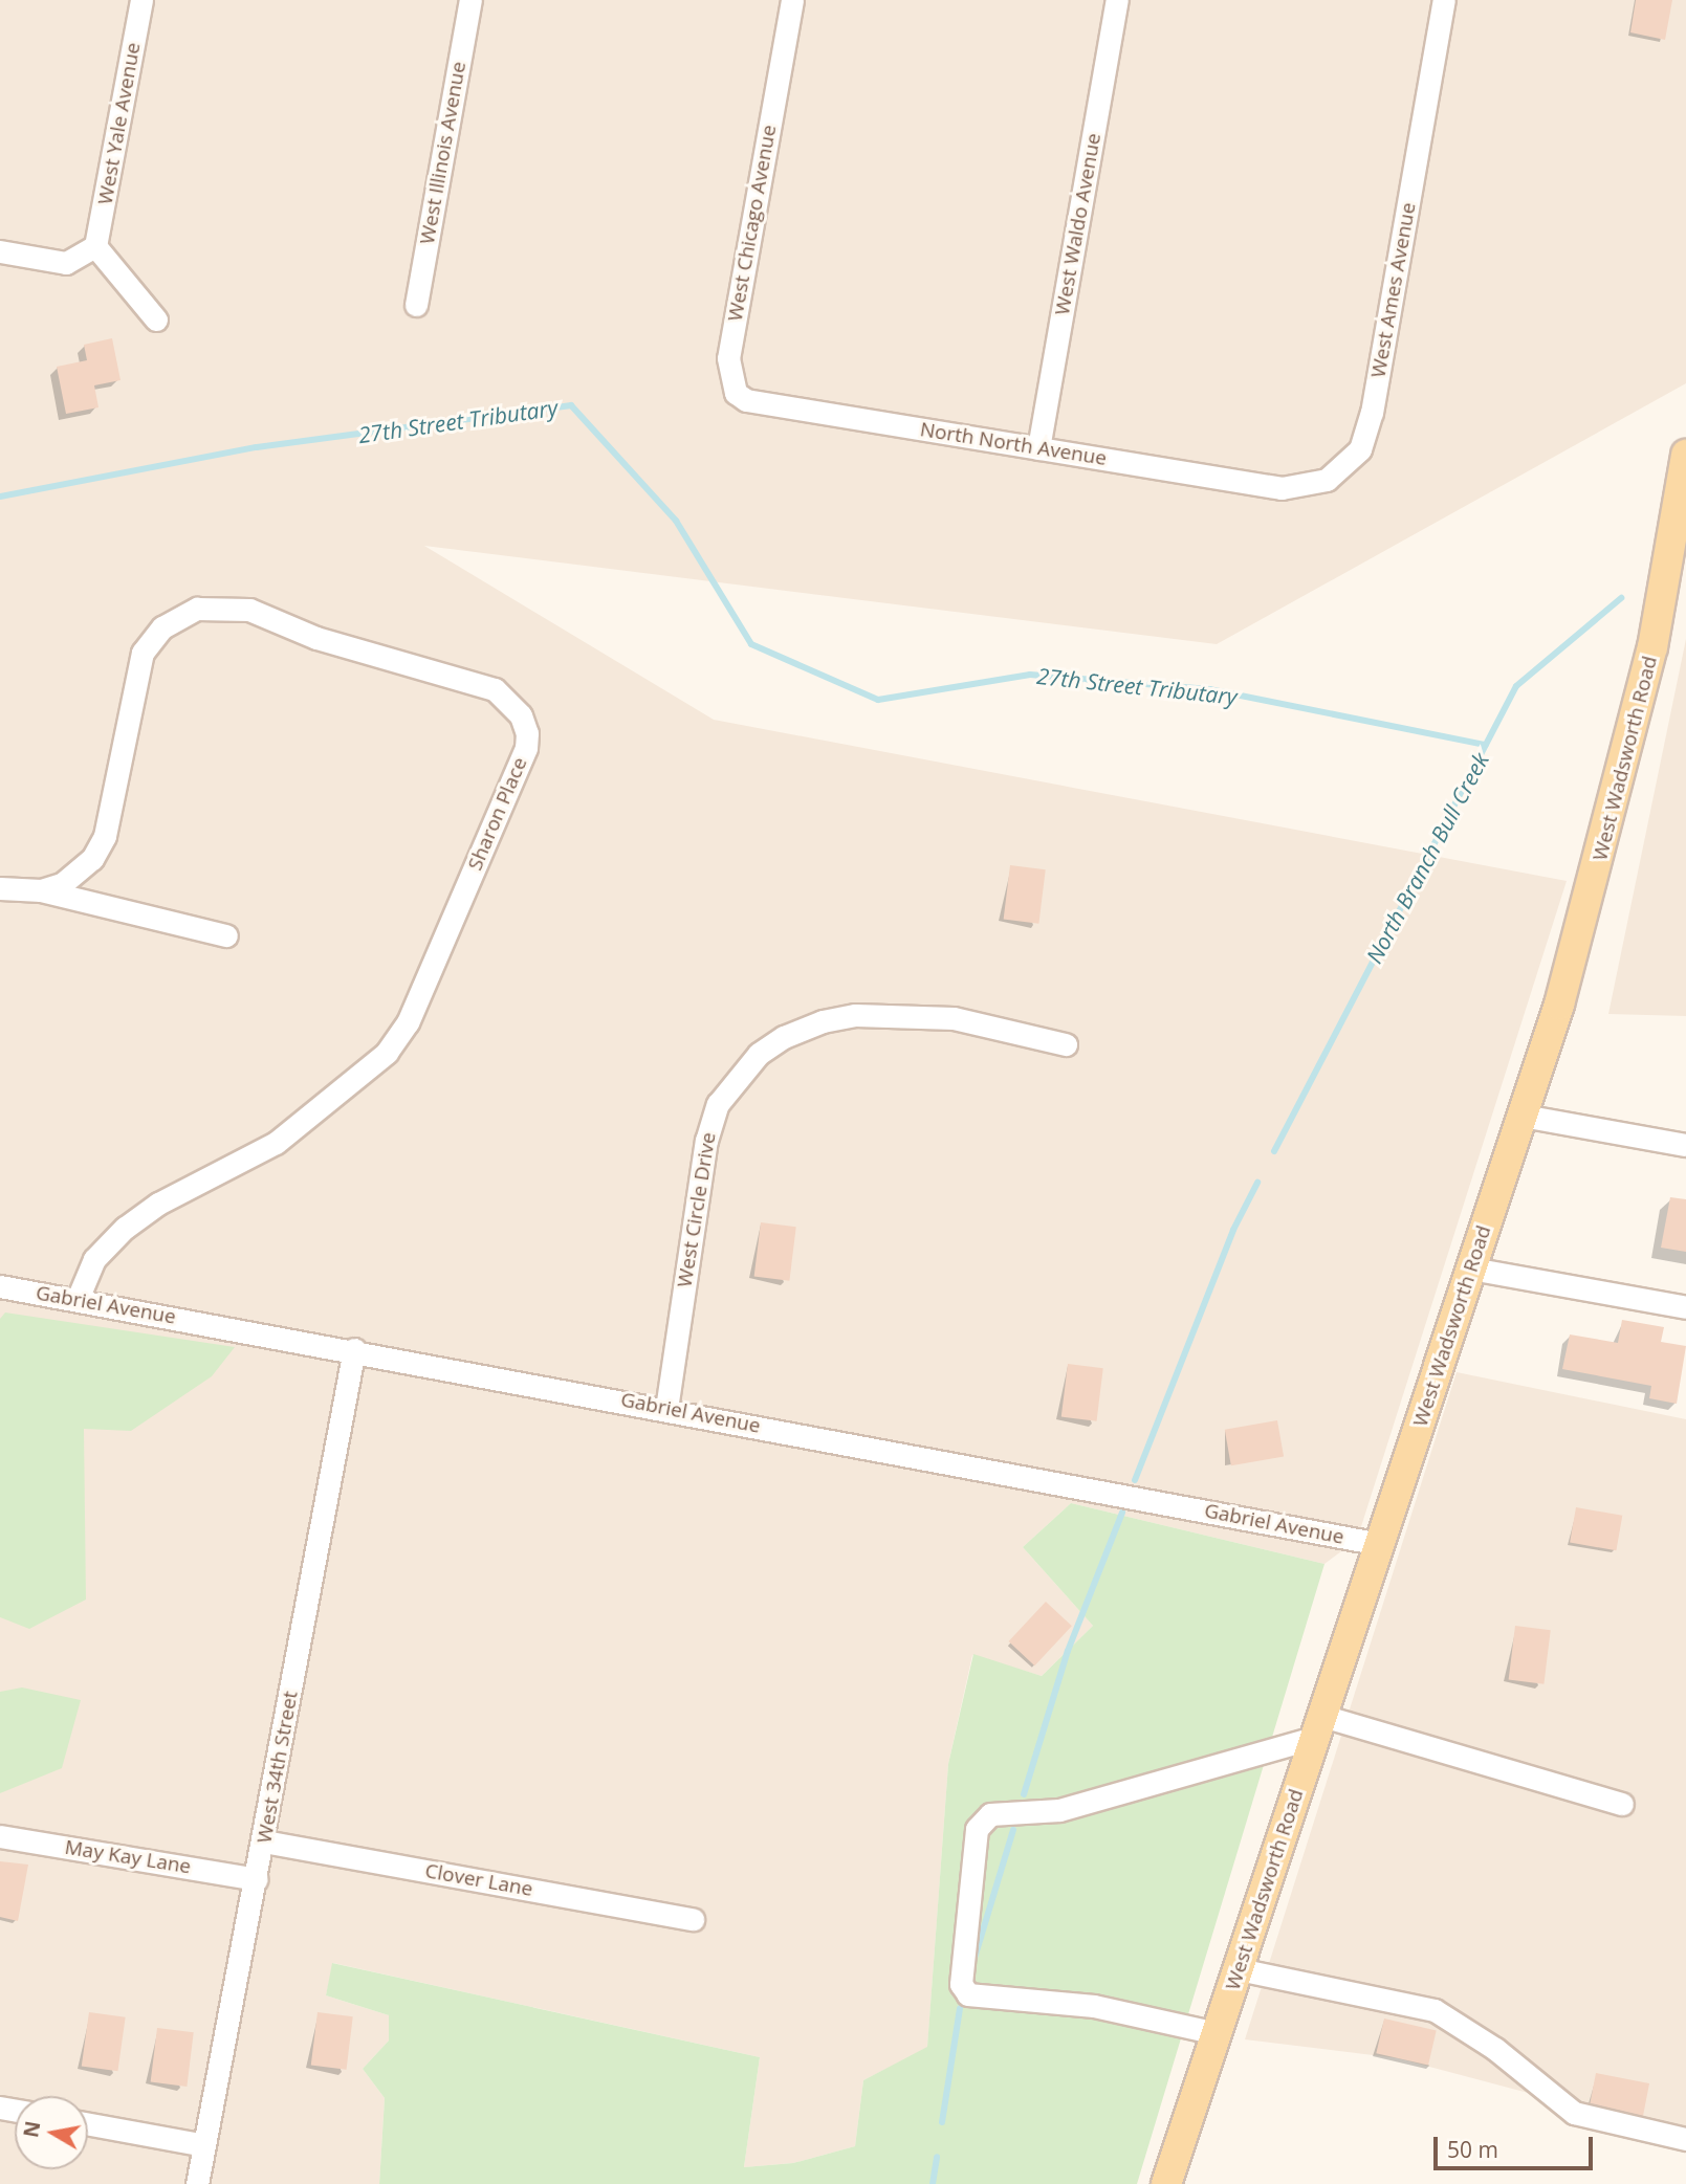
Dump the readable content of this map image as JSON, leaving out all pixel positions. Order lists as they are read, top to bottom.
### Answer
{
  "streets": {
    "main road": ["West Wadsworth Road"],
    "street": [
      "West Yale Avenue",
      "West Illinois Avenue",
      "West Chicago Avenue",
      "West Waldo Avenue",
      "West Ames Avenue",
      "North North Avenue",
      "Sharon Place",
      "West Circle Drive",
      "Gabriel Avenue",
      "West 34th Street",
      "May Kay Lane",
      "Clover Lane"
    ]
  },
  "crossings": [
    ["West Chicago Avenue", "North North Avenue"],
    ["West Waldo Avenue", "North North Avenue"],
    ["West Ames Avenue", "North North Avenue"],
    ["West Wadsworth Road", "Gabriel Avenue"],
    ["Sharon Place", "Gabriel Avenue"],
    ["West Circle Drive", "Gabriel Avenue"],
    ["Gabriel Avenue", "West 34th Street"],
    ["West 34th Street", "May Kay Lane"],
    ["West 34th Street", "Clover Lane"]
  ],
  "water": ["27th Street Tributary", "North Branch Bull Creek"],
  "scale_bar": "50 m",
  "north": "left"
}
